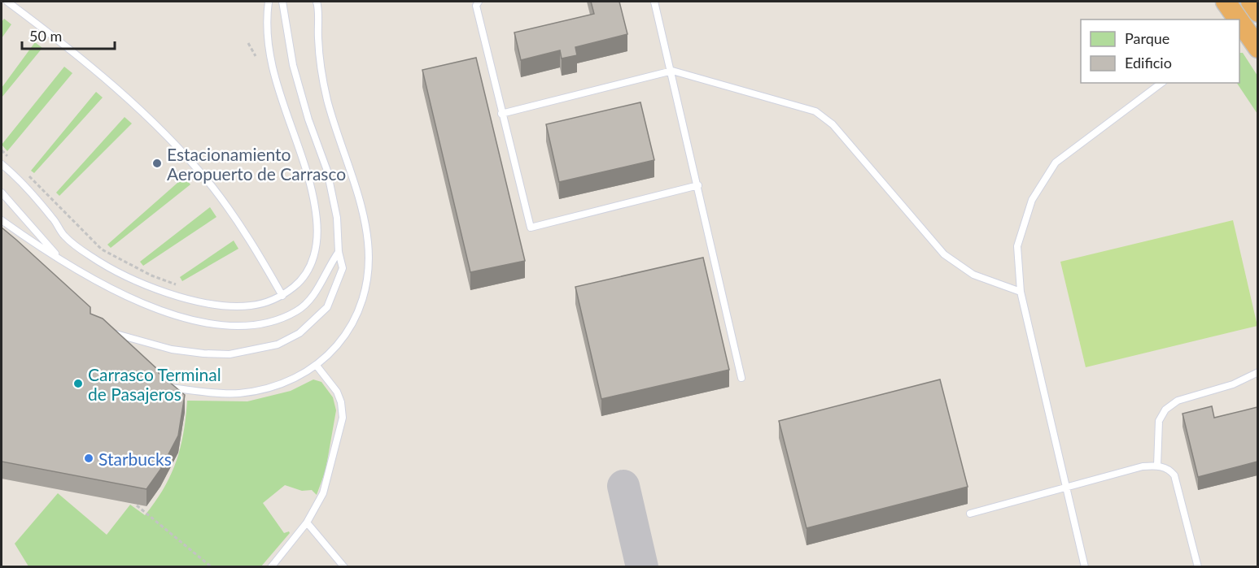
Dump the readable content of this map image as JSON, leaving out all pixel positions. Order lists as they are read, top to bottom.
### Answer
{
  "places": ["Estacionamiento Aeropuerto de Carrasco", "Carrasco Terminal de Pasajeros", "Starbucks"],
  "legend": ["Parque", "Edificio"],
  "scale_bar": "50 m"
}
